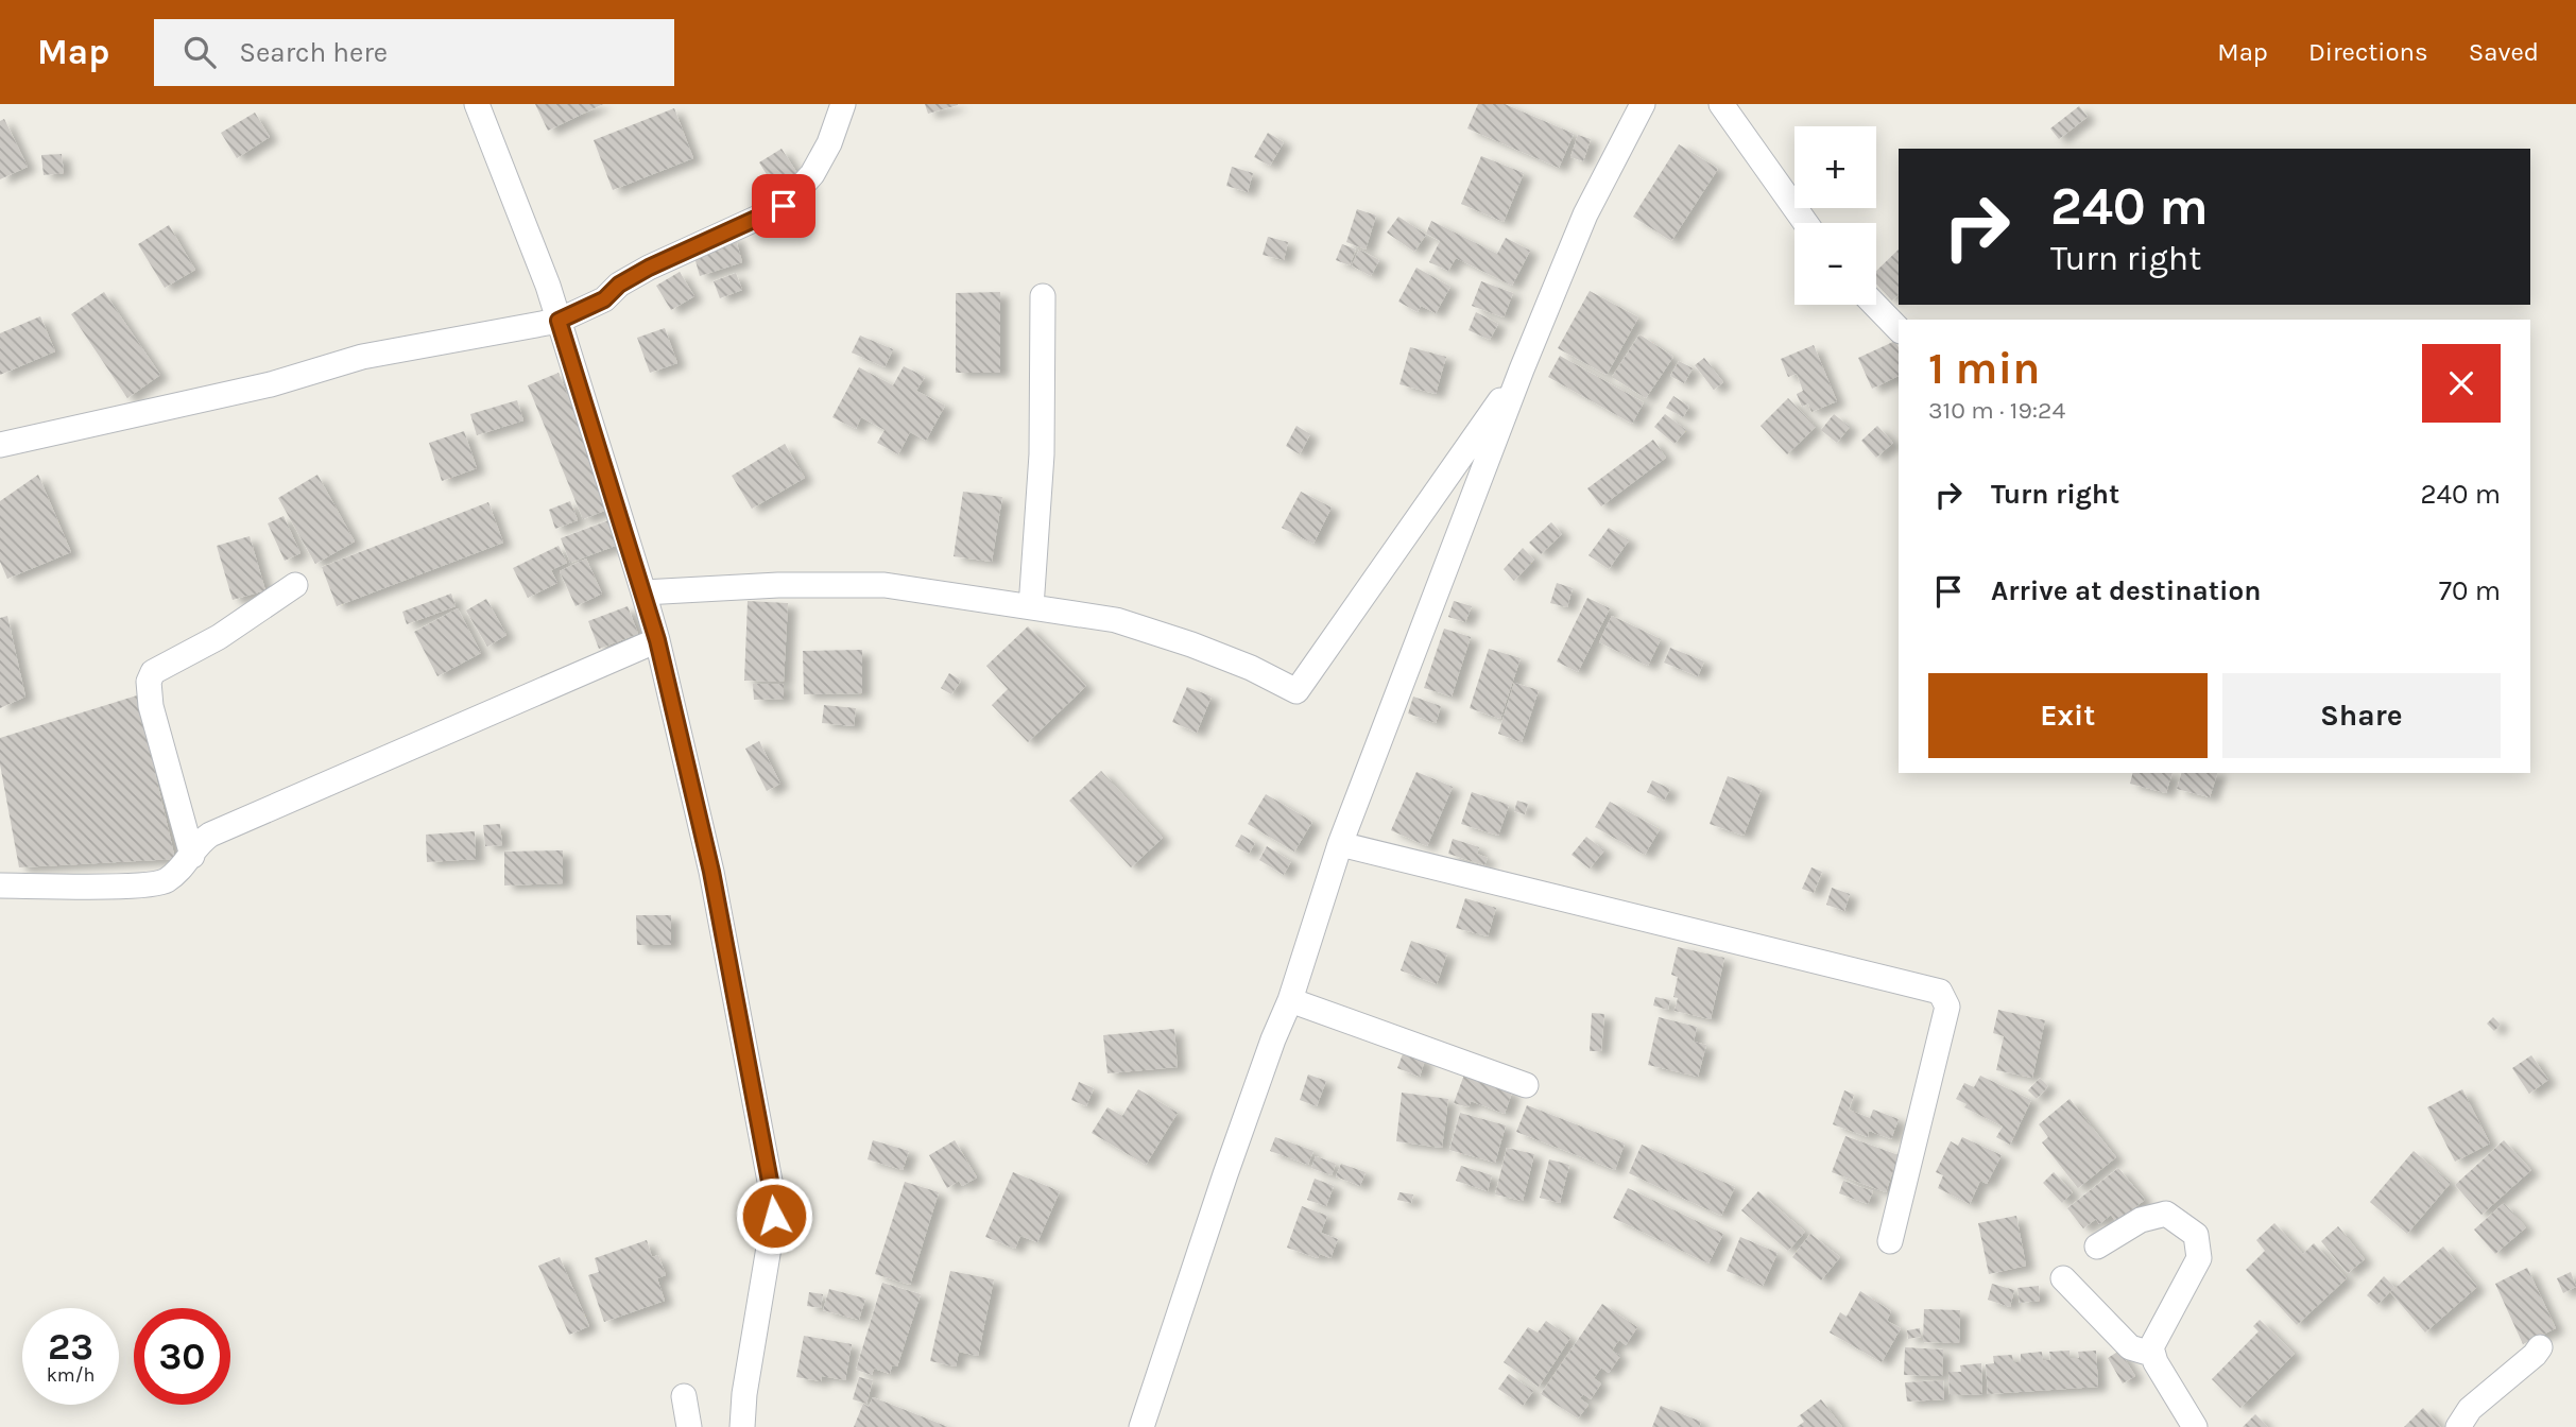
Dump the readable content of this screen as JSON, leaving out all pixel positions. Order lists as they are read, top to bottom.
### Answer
{
  "page": {
    "header": "Map",
    "search": "Search here",
    "nav": ["Map", "Directions", "Saved"],
    "map_buttons": ["+", "−"],
    "turn": ["240 m", "Turn right"],
    "heading": ["1 min", "310 m · 19:24"],
    "list": [
      {
        "name": "Turn right",
        "value": "240 m"
      },
      {
        "name": "Arrive at destination",
        "value": "70 m"
      }
    ],
    "buttons": ["Exit", "Share"],
    "speed": "23 km/h",
    "limit": "30"
  }
}
